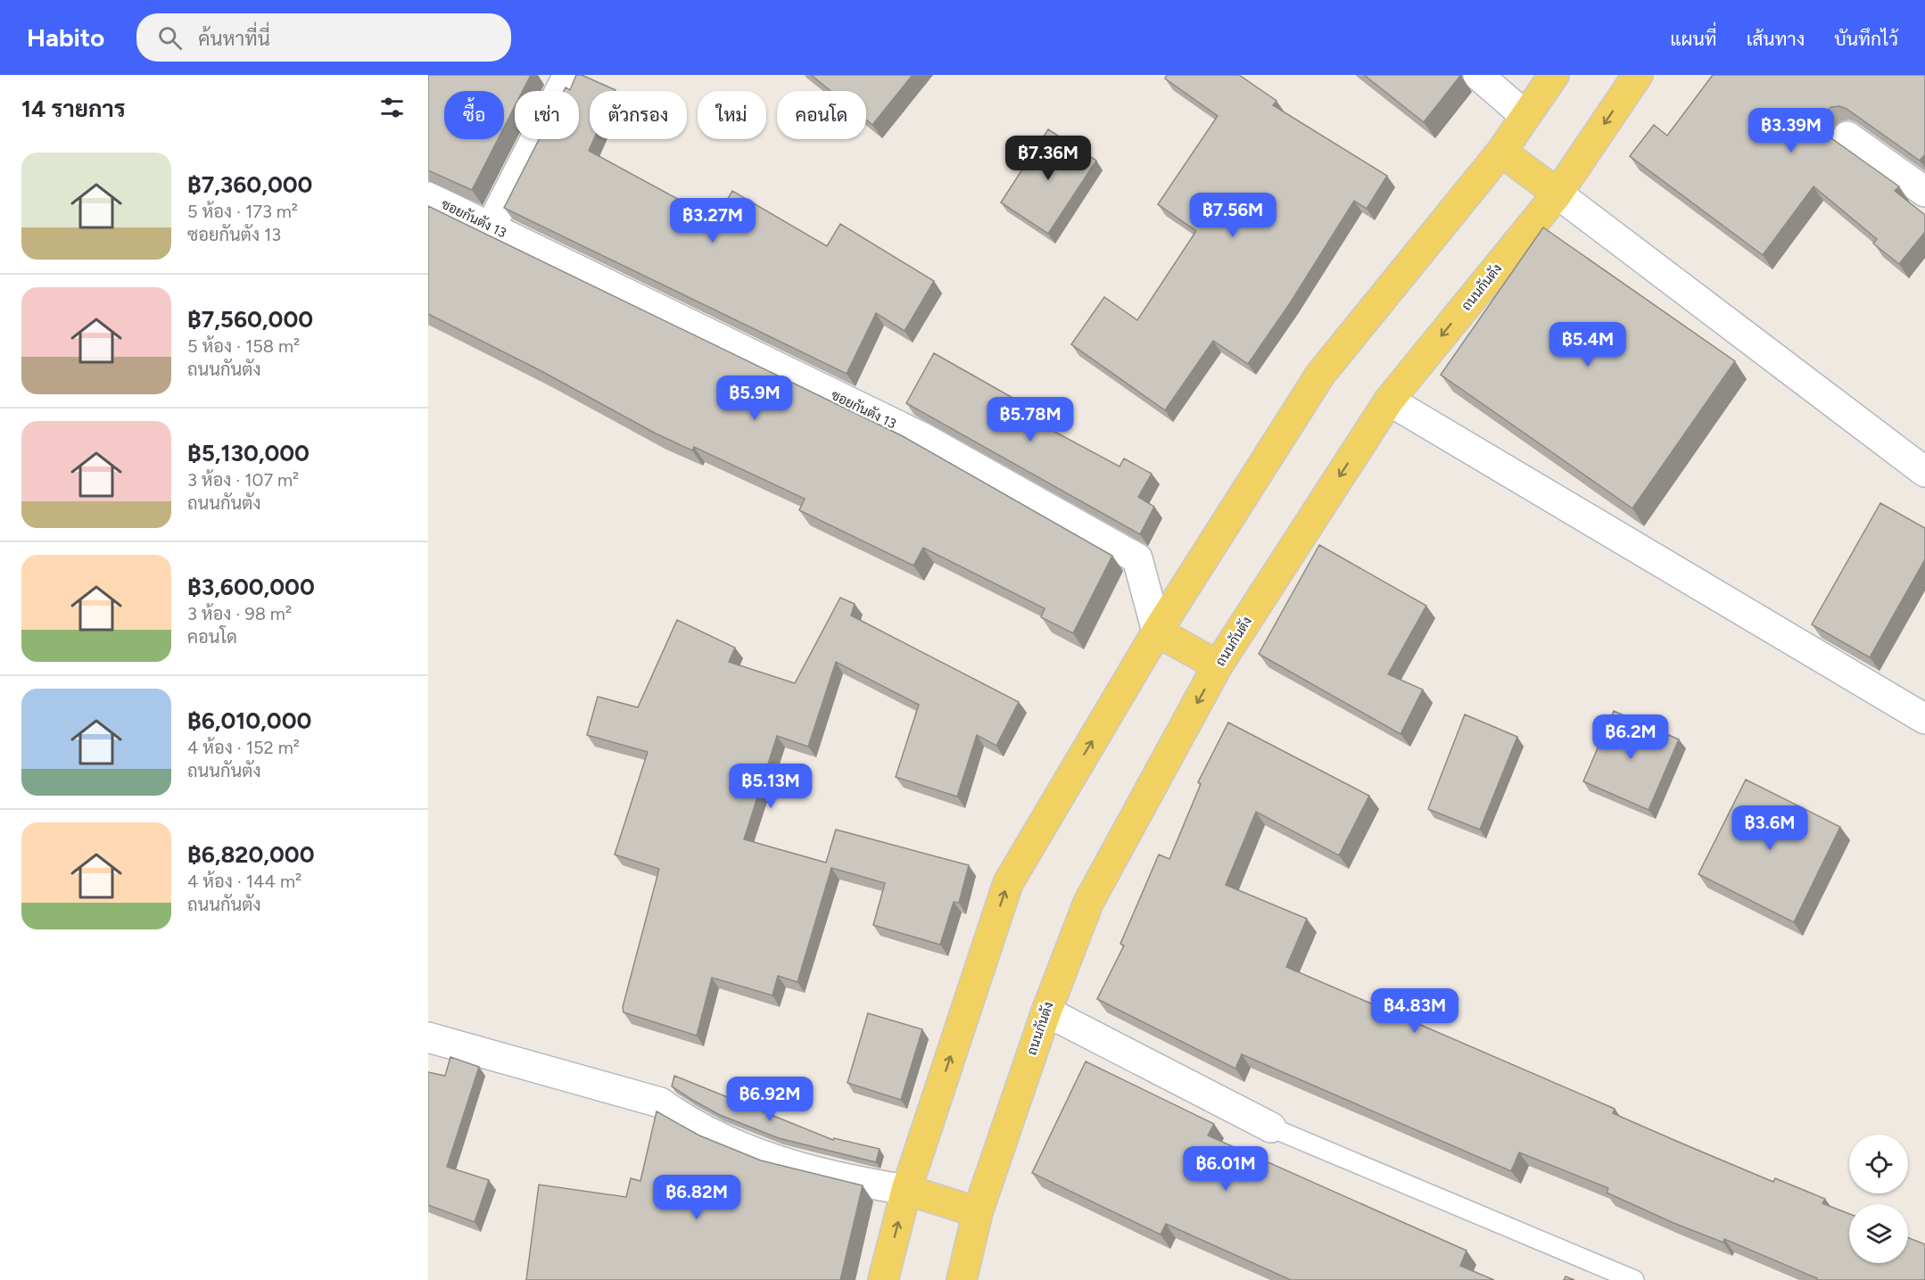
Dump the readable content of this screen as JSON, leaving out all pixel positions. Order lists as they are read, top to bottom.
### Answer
{
  "streets": {
    "main road": ["ถนนกันตัง"],
    "street": ["ซอยกันตัง 13"]
  },
  "page": {
    "header": "Habito",
    "search": "ค้นหาที่นี่",
    "nav": ["แผนที่", "เส้นทาง", "บันทึกไว้"],
    "heading": "14 รายการ",
    "chip": [
      "ซื้อ",
      "เช่า",
      "ตัวกรอง",
      "ใหม่",
      "คอนโด"
    ],
    "price": [
      "฿3.39M",
      "฿7.36M",
      "฿7.56M",
      "฿3.27M",
      "฿5.4M",
      "฿5.9M",
      "฿5.78M",
      "฿6.2M",
      "฿5.13M",
      "฿3.6M",
      "฿4.83M",
      "฿6.92M",
      "฿6.01M",
      "฿6.82M"
    ],
    "list": [
      {
        "name": "฿7,360,000",
        "note": "5 ห้อง · 173 m² · ซอยกันตัง 13"
      },
      {
        "name": "฿7,560,000",
        "note": "5 ห้อง · 158 m² · ถนนกันตัง"
      },
      {
        "name": "฿5,130,000",
        "note": "3 ห้อง · 107 m² · ถนนกันตัง"
      },
      {
        "name": "฿3,600,000",
        "note": "3 ห้อง · 98 m² · คอนโด"
      },
      {
        "name": "฿6,010,000",
        "note": "4 ห้อง · 152 m² · ถนนกันตัง"
      },
      {
        "name": "฿6,820,000",
        "note": "4 ห้อง · 144 m² · ถนนกันตัง"
      }
    ]
  }
}
